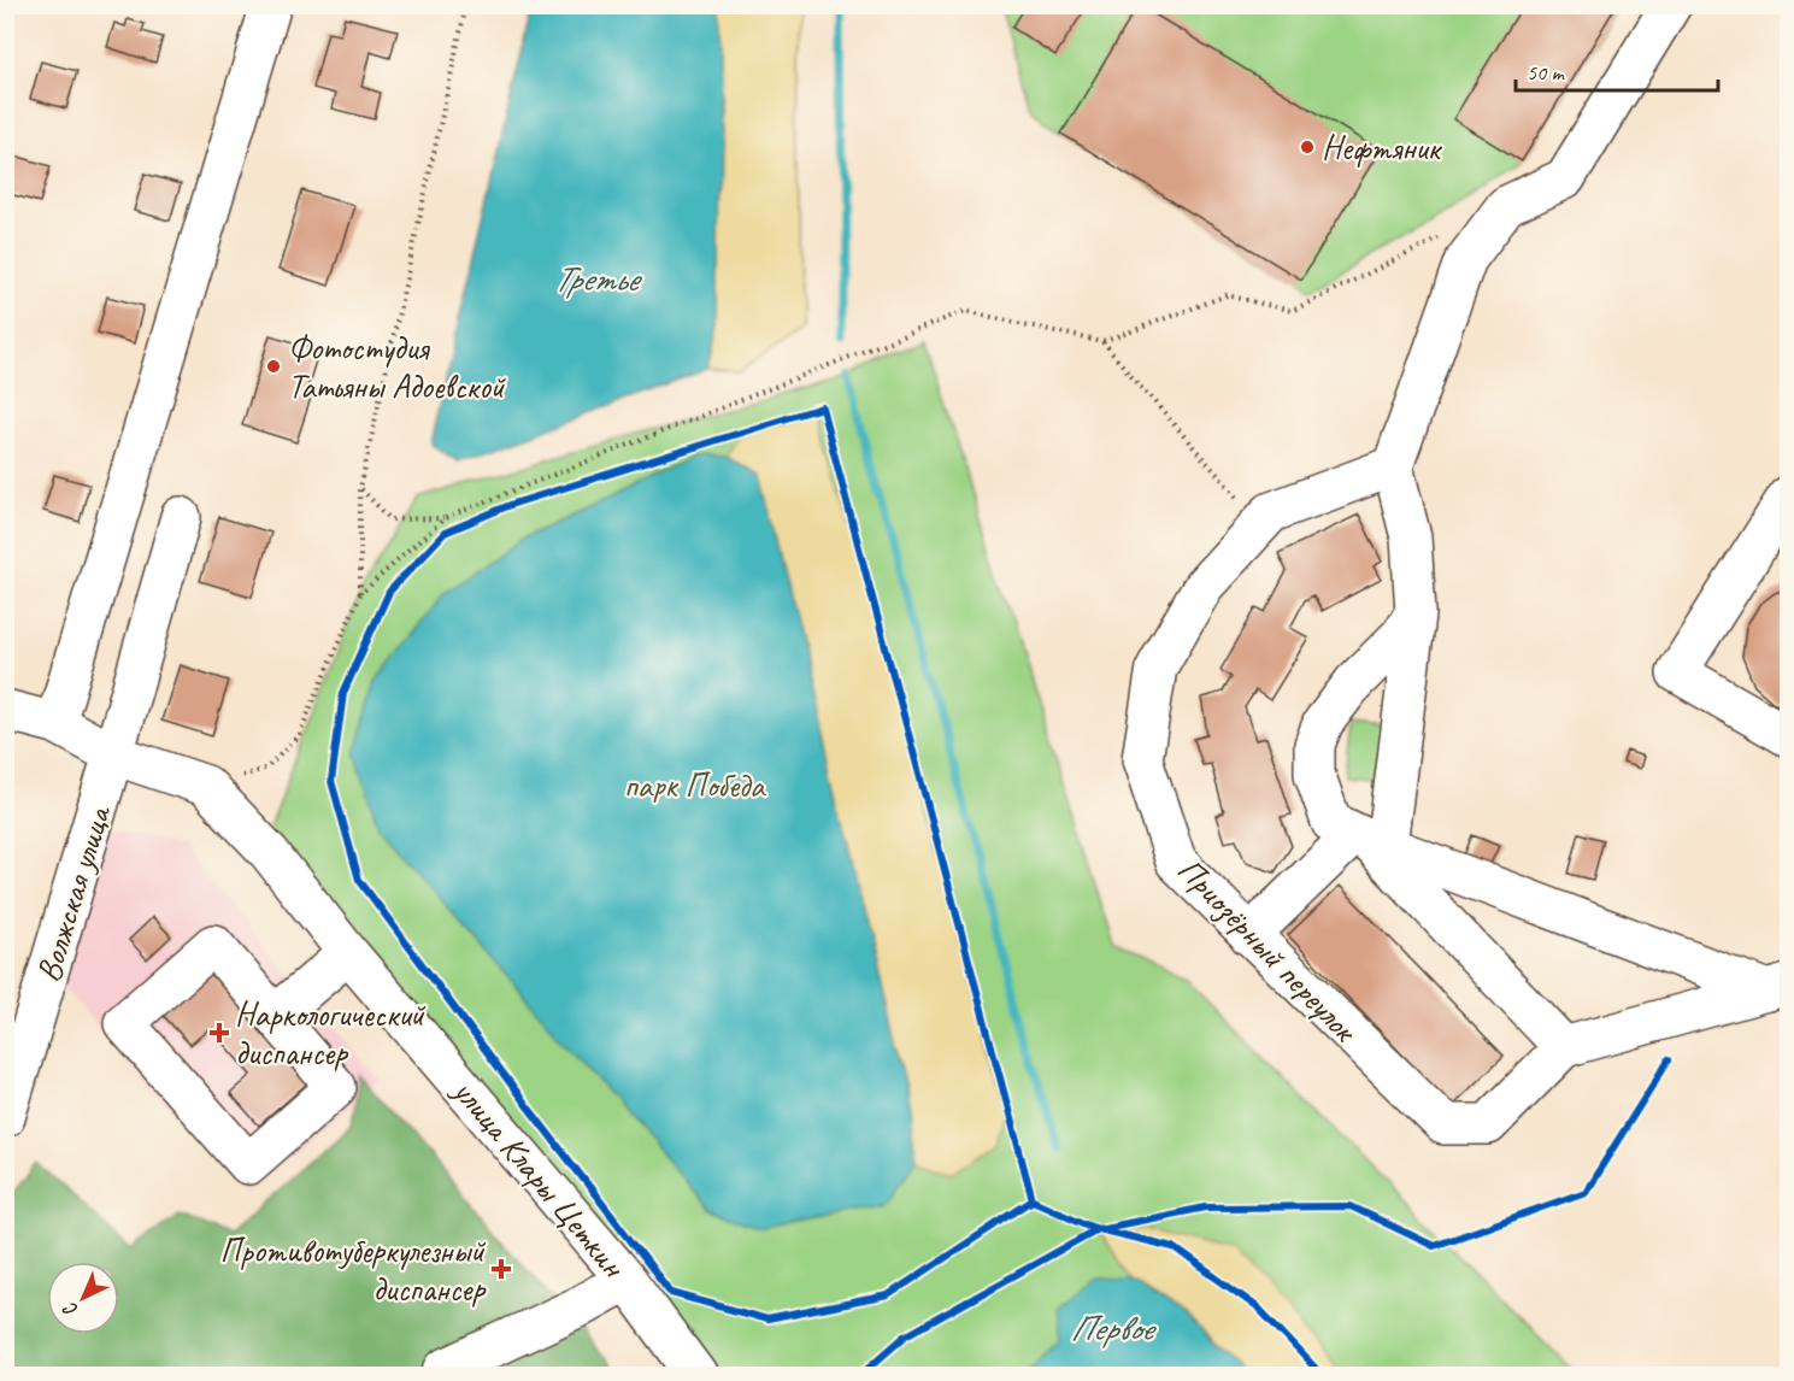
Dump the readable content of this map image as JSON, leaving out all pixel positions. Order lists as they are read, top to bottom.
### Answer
{
  "streets": {
    "street": ["Волжская улица", "Приозёрный переулок", "улица Клары Цеткин"]
  },
  "crossings": [
    ["Волжская улица", "улица Клары Цеткин"]
  ],
  "water": ["Третье", "Первое"],
  "parks": ["парк Победa"],
  "places": {
    "other": ["Нефтяник", "Фотостудия Татьяны Адоевской"],
    "health": ["Наркологический диспансер", "Противотуберкулезный диспансер"]
  },
  "scale_bar": "50 m",
  "north": "bottom left"
}
